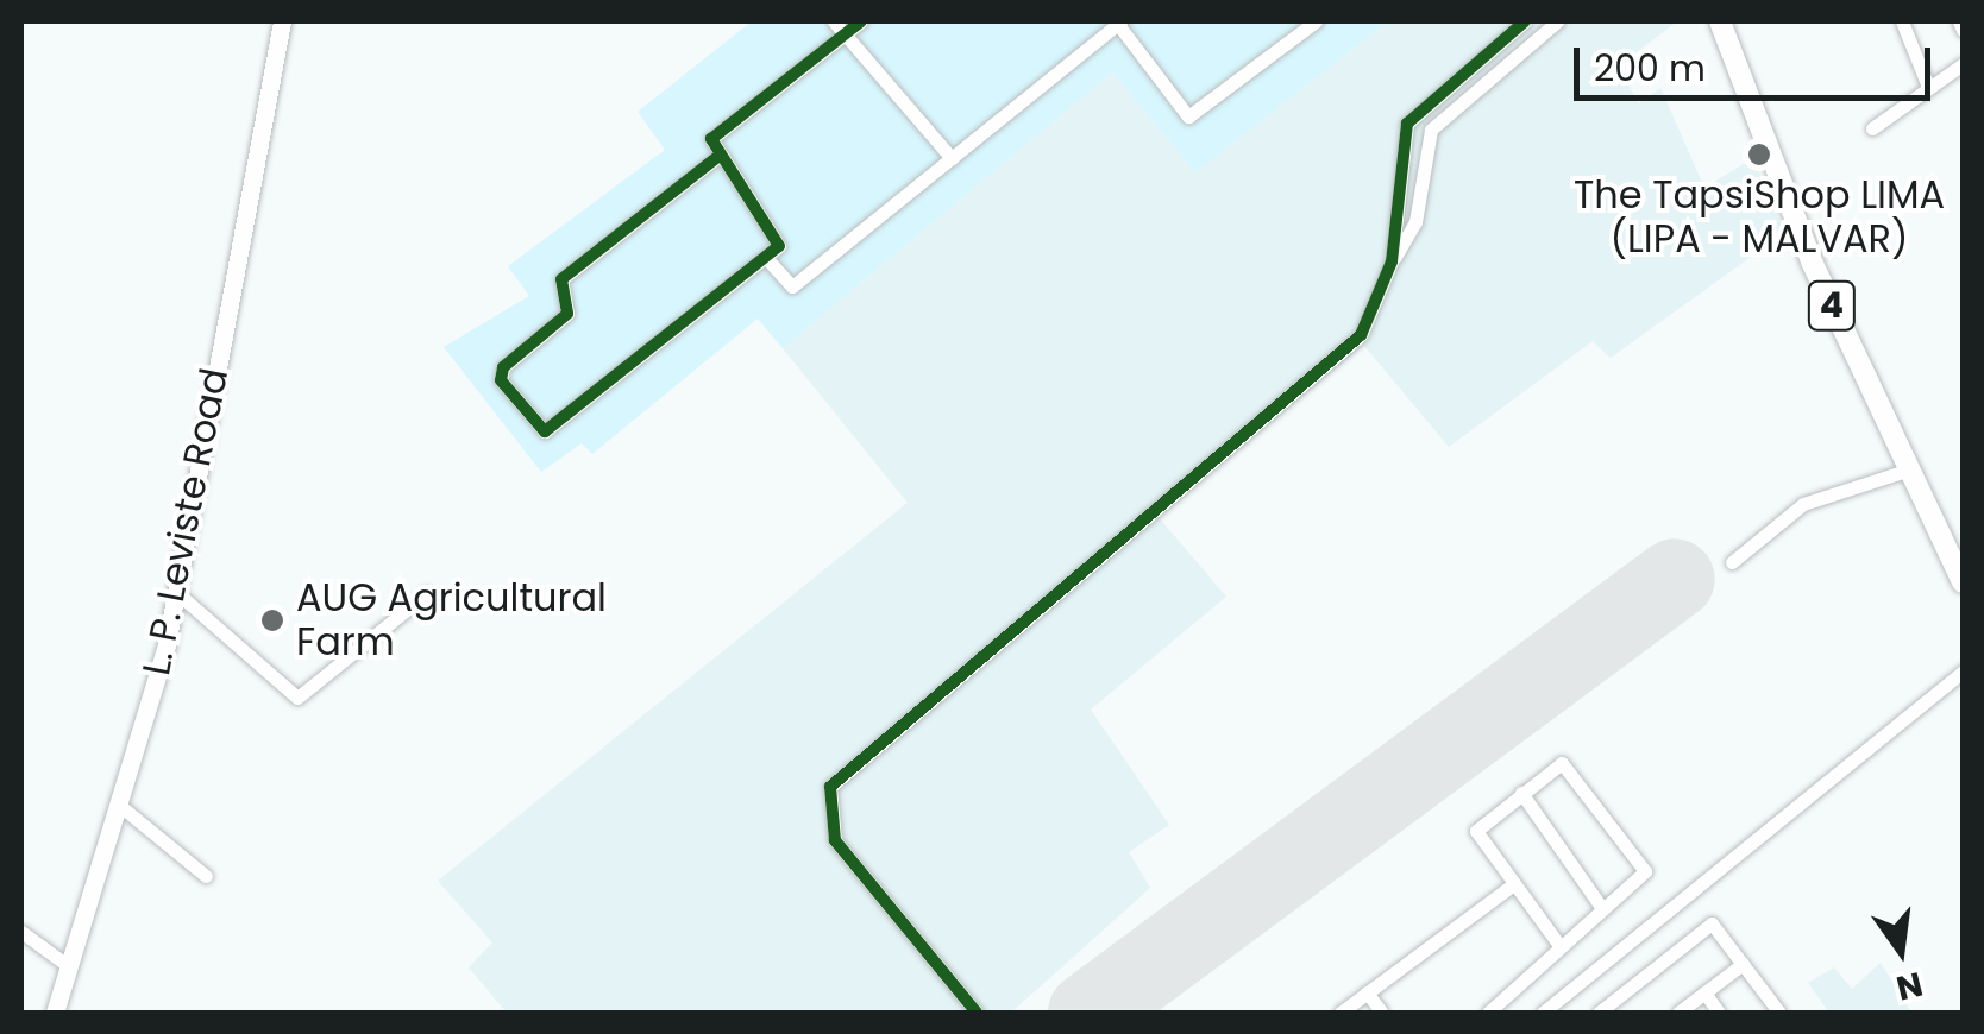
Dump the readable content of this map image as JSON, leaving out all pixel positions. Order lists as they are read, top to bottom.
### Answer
{
  "streets": {
    "highway": ["4"],
    "main road": ["L. P. Leviste Road"]
  },
  "places": ["The TapsiShop LIMA (LIPA - MALVAR)", "AUG Agricultural Farm"],
  "scale_bar": "200 m",
  "north": "bottom"
}
